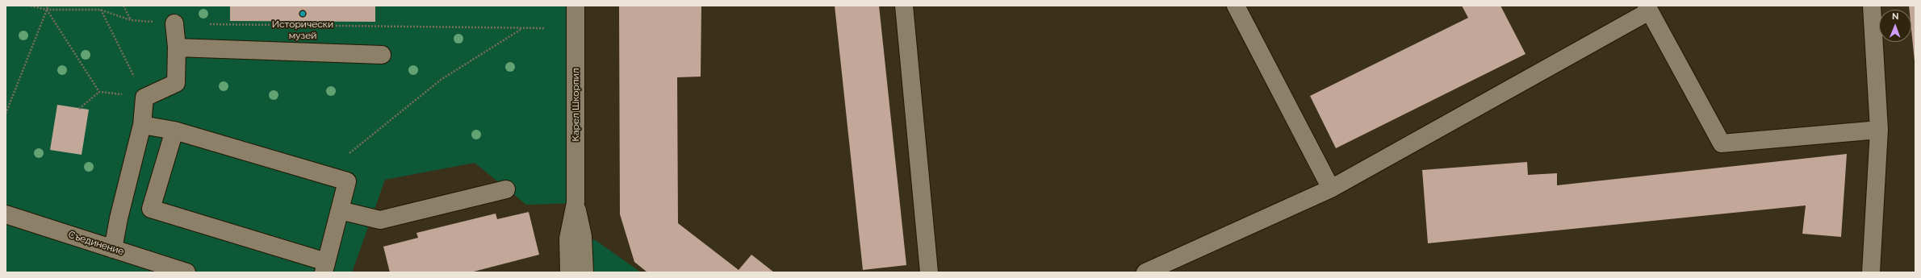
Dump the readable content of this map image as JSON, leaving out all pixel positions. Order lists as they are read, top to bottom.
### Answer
{
  "streets": {
    "street": ["Карел Шкорпил", "Съединение"]
  },
  "places": ["Исторически музей"],
  "north": "top"
}
